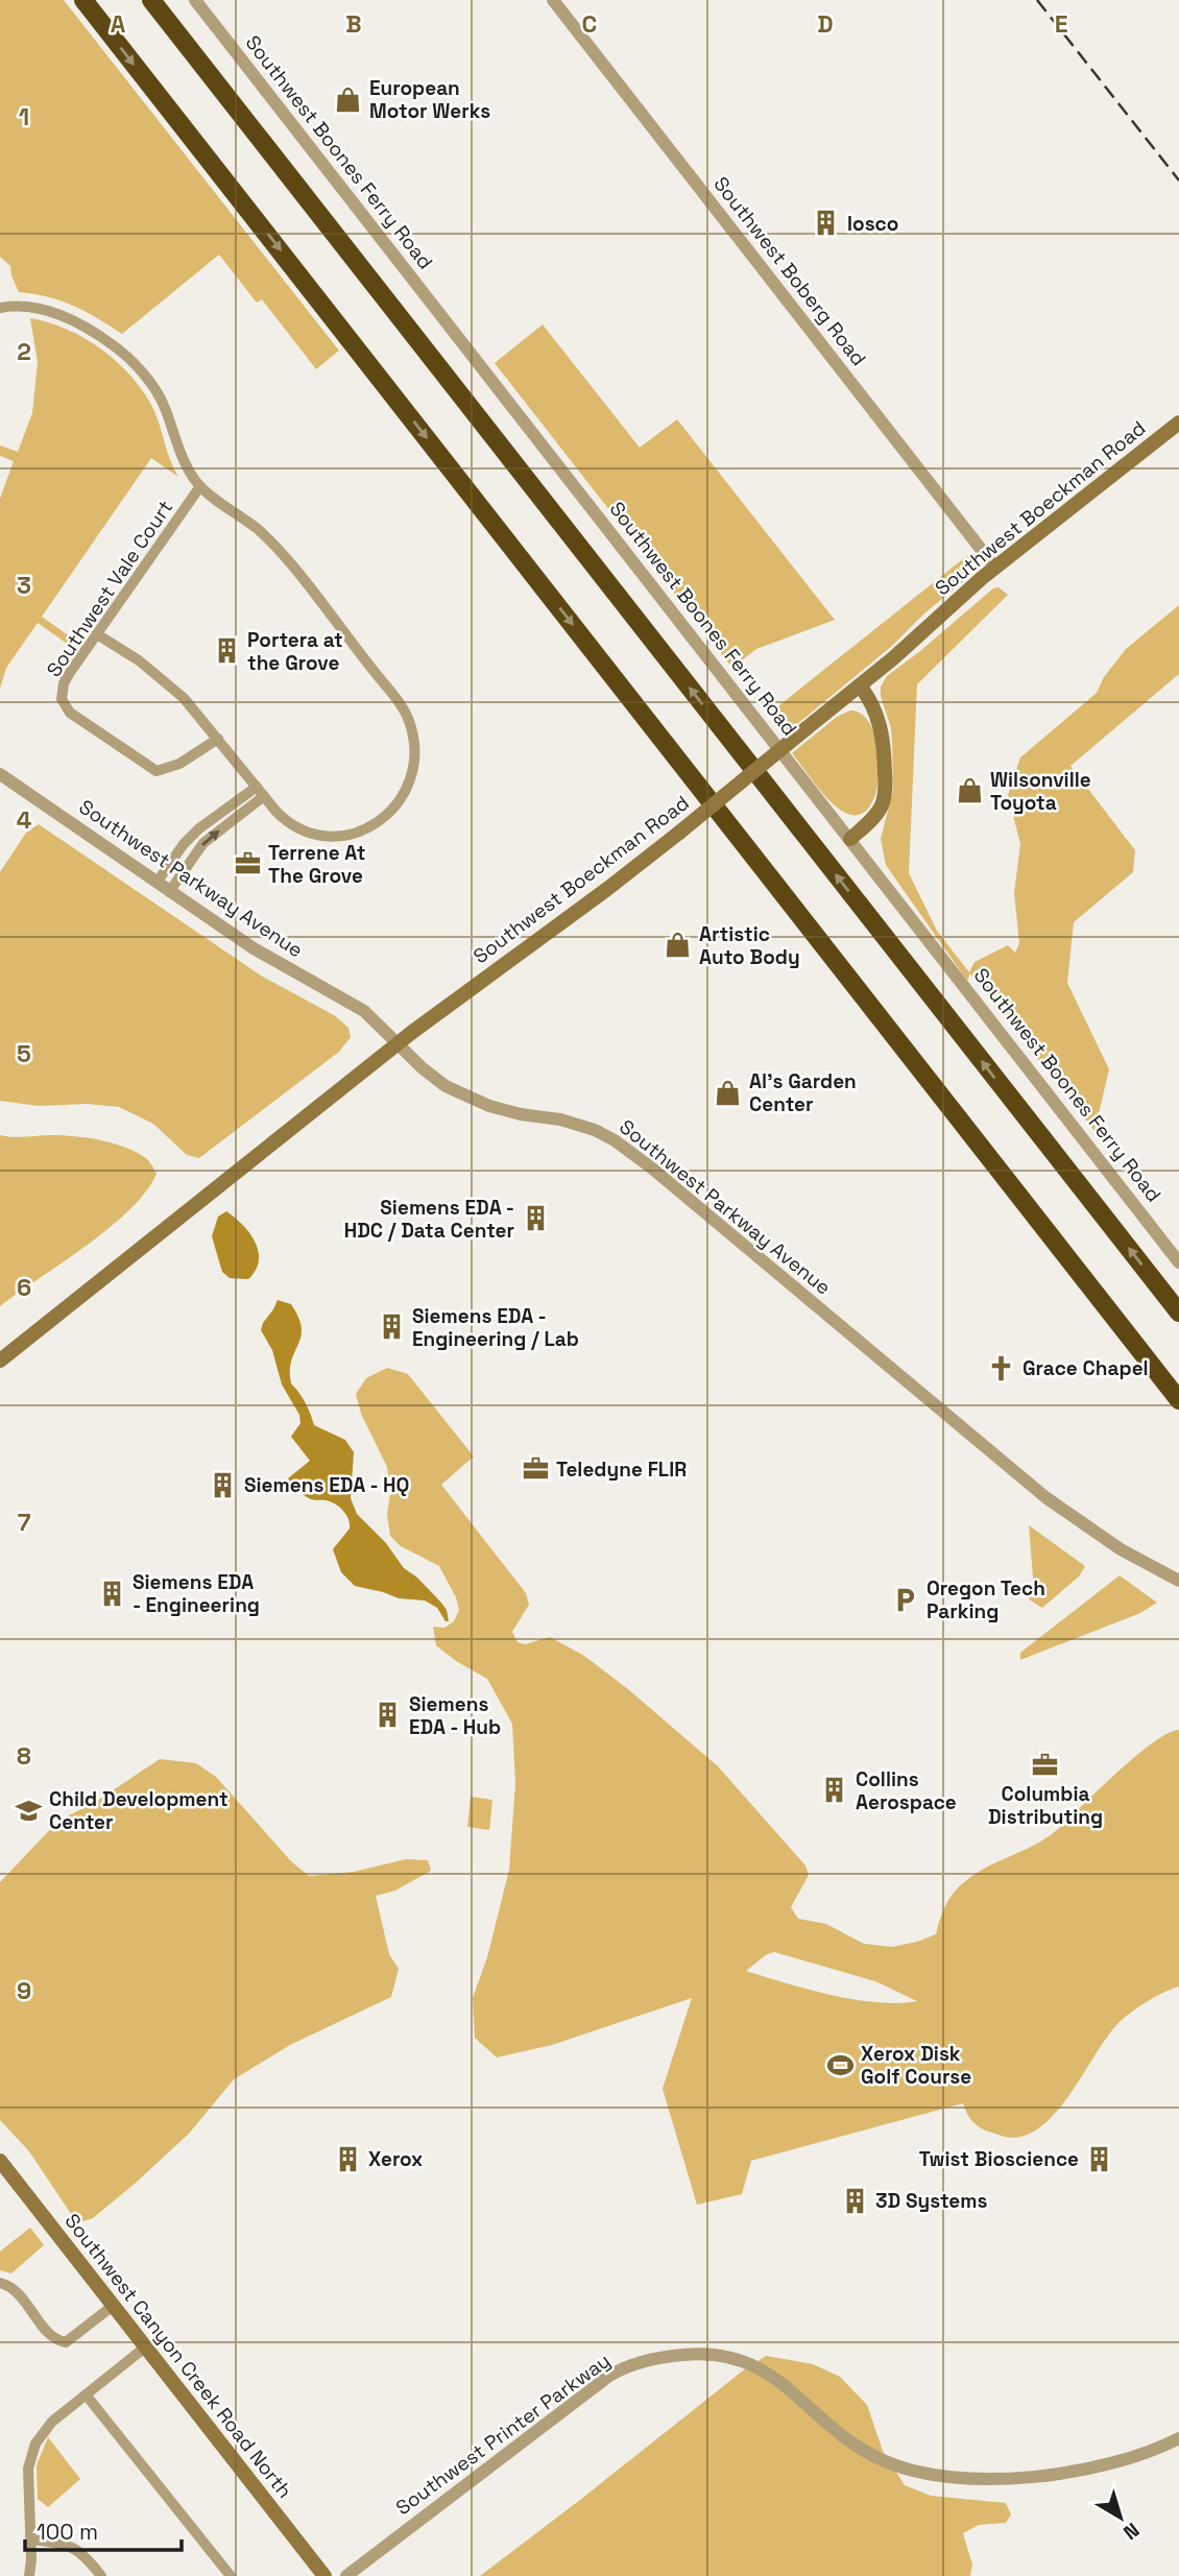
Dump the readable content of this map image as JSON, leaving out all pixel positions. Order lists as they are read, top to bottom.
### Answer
{
  "streets": {
    "main road": ["Southwest Boeckman Road", "Southwest Canyon Creek Road North"],
    "street": [
      "Southwest Boones Ferry Road",
      "Southwest Boberg Road",
      "Southwest Vale Court",
      "Southwest Parkway Avenue",
      "Southwest Printer Parkway"
    ]
  },
  "crossings": [
    ["Southwest Boberg Road", "Southwest Boeckman Road"],
    ["Southwest Boeckman Road", "Southwest Parkway Avenue"]
  ],
  "places": {
    "shop": [
      "European Motor Werks",
      "Wilsonville Toyota",
      "Artistic Auto Body",
      "Al's Garden Center"
    ],
    "building": [
      "Iosco",
      "Portera at the Grove",
      "Siemens EDA - HDC / Data Center",
      "Siemens EDA - Engineering / Lab",
      "Siemens EDA - HQ",
      "Siemens EDA - Engineering",
      "Siemens EDA - Hub",
      "Collins Aerospace",
      "Xerox",
      "Twist Bioscience",
      "3D Systems"
    ],
    "office": ["Terrene At The Grove", "Teledyne FLIR", "Columbia Distributing"],
    "church": ["Grace Chapel"],
    "parking": ["Oregon Tech Parking"],
    "school or university": ["Child Development Center"],
    "sports": ["Xerox Disk Golf Course"]
  },
  "scale_bar": "100 m",
  "north": "bottom right",
  "grid": {
    "columns": [
      "A",
      "B",
      "C",
      "D",
      "E"
    ],
    "rows": [
      "1",
      "2",
      "3",
      "4",
      "5",
      "6",
      "7",
      "8",
      "9"
    ]
  }
}
